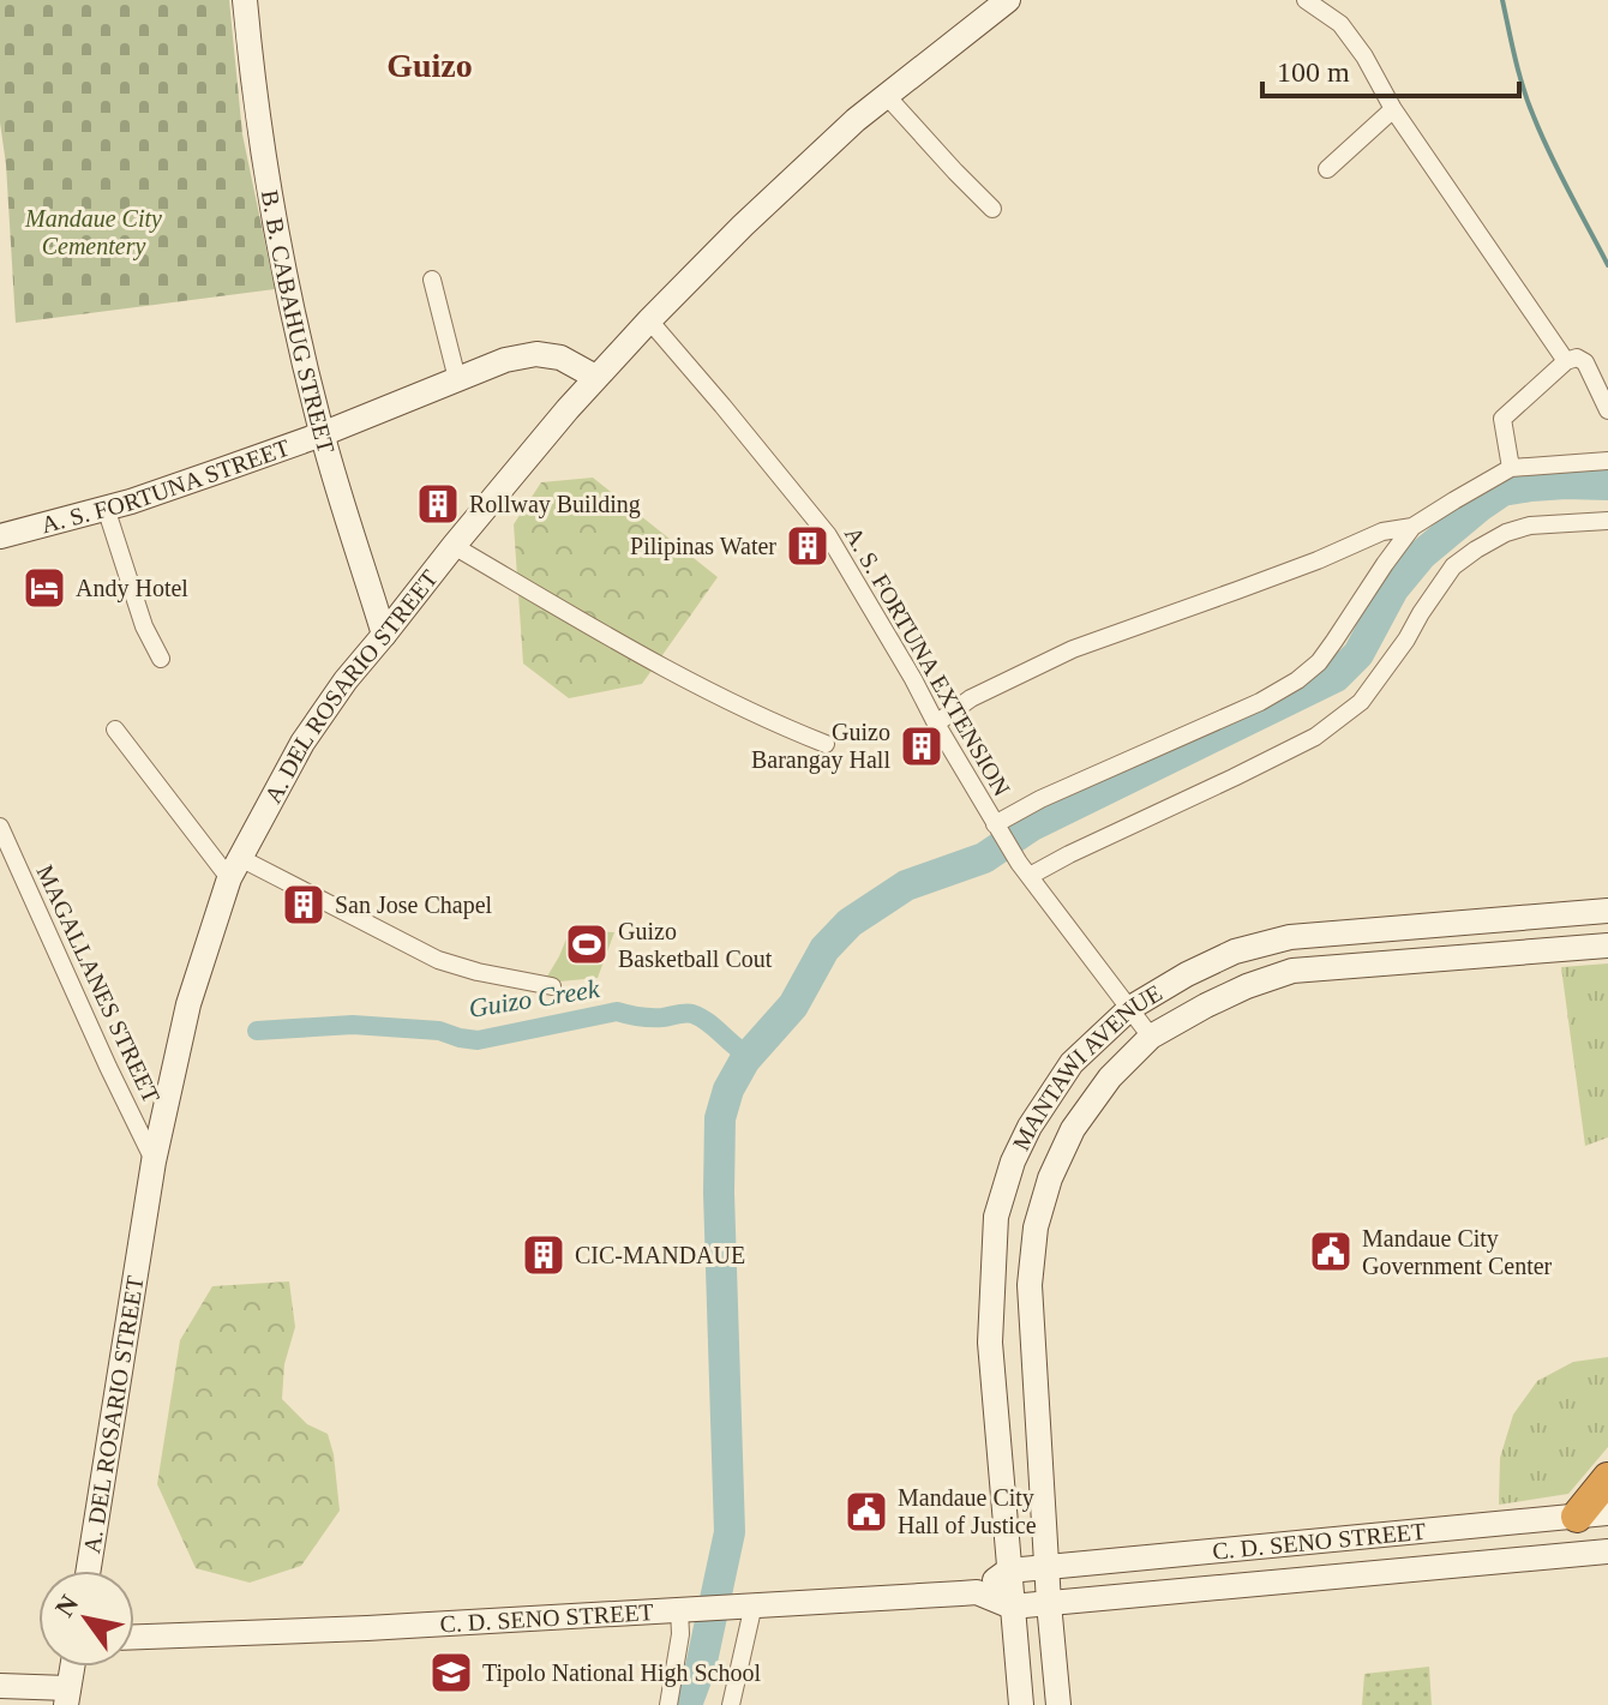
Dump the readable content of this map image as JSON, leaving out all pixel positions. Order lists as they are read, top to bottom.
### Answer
{
  "streets": {
    "street": [
      "B. B. CABAHUG STREET",
      "A. S. FORTUNA STREET",
      "A. S. FORTUNA EXTENSION",
      "A. DEL ROSARIO STREET",
      "MAGALLANES STREET",
      "MANTAWI AVENUE",
      "C. D. SENO STREET"
    ]
  },
  "crossings": [
    ["B. B. CABAHUG STREET", "A. S. FORTUNA STREET"],
    ["B. B. CABAHUG STREET", "A. DEL ROSARIO STREET"],
    ["A. S. FORTUNA STREET", "A. DEL ROSARIO STREET"],
    ["A. S. FORTUNA EXTENSION", "A. DEL ROSARIO STREET"],
    ["A. S. FORTUNA EXTENSION", "MANTAWI AVENUE"],
    ["A. DEL ROSARIO STREET", "MAGALLANES STREET"],
    ["MANTAWI AVENUE", "C. D. SENO STREET"]
  ],
  "districts": ["Guizo"],
  "water": ["Guizo Creek"],
  "parks": ["Mandaue City Cementery"],
  "places": {
    "building": [
      "Rollway Building",
      "Pilipinas Water",
      "Guizo Barangay Hall",
      "San Jose Chapel",
      "CIC-MANDAUE"
    ],
    "hotel": ["Andy Hotel"],
    "sports": ["Guizo Basketball Cout"],
    "public building": ["Mandaue City Government Center", "Mandaue City Hall of Justice"],
    "school or university": ["Tipolo National High School"]
  },
  "scale_bar": "100 m",
  "north": "top left"
}
